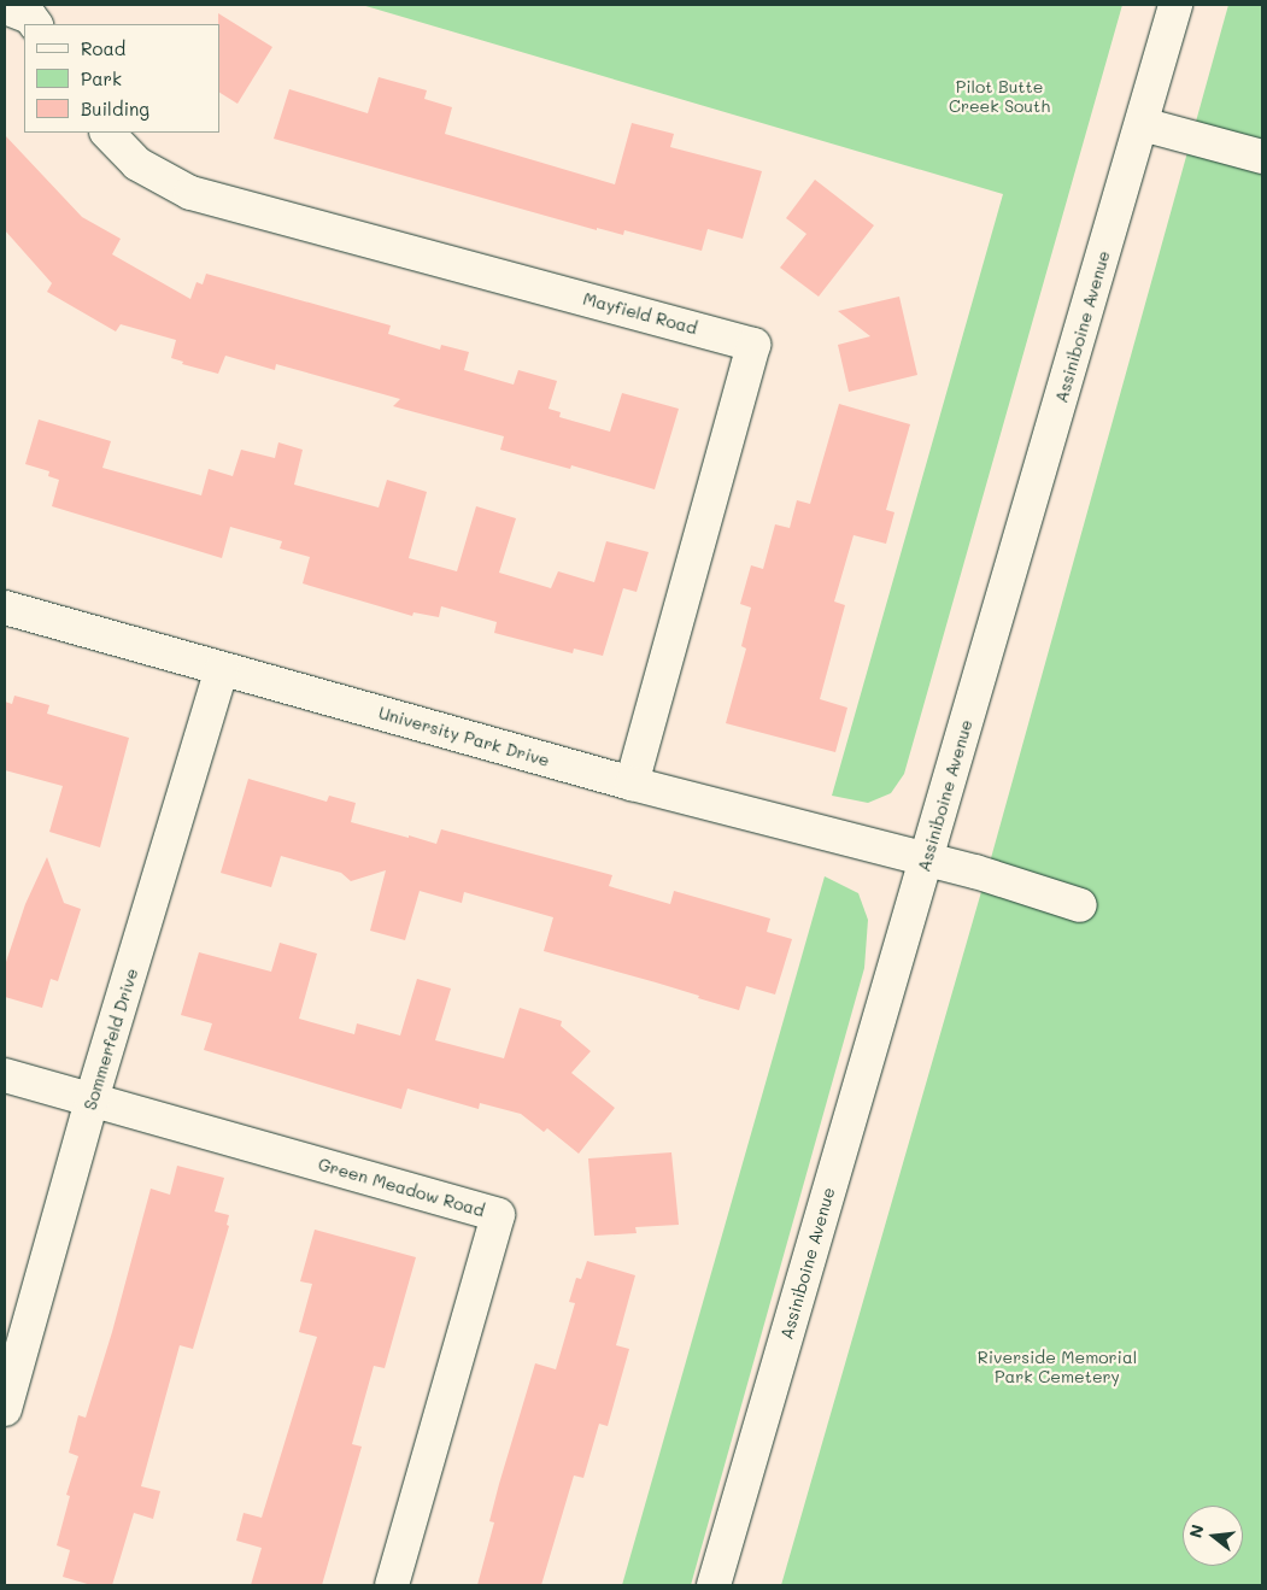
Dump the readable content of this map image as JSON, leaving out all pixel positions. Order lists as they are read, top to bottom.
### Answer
{
  "streets": {
    "street": [
      "Mayfield Road",
      "Assiniboine Avenue",
      "University Park Drive",
      "Sommerfeld Drive",
      "Green Meadow Road"
    ]
  },
  "crossings": [
    ["Mayfield Road", "University Park Drive"],
    ["Assiniboine Avenue", "University Park Drive"],
    ["University Park Drive", "Sommerfeld Drive"],
    ["Sommerfeld Drive", "Green Meadow Road"]
  ],
  "parks": ["Pilot Butte Creek South", "Riverside Memorial Park Cemetery"],
  "legend": ["Road", "Park", "Building"],
  "north": "left"
}
